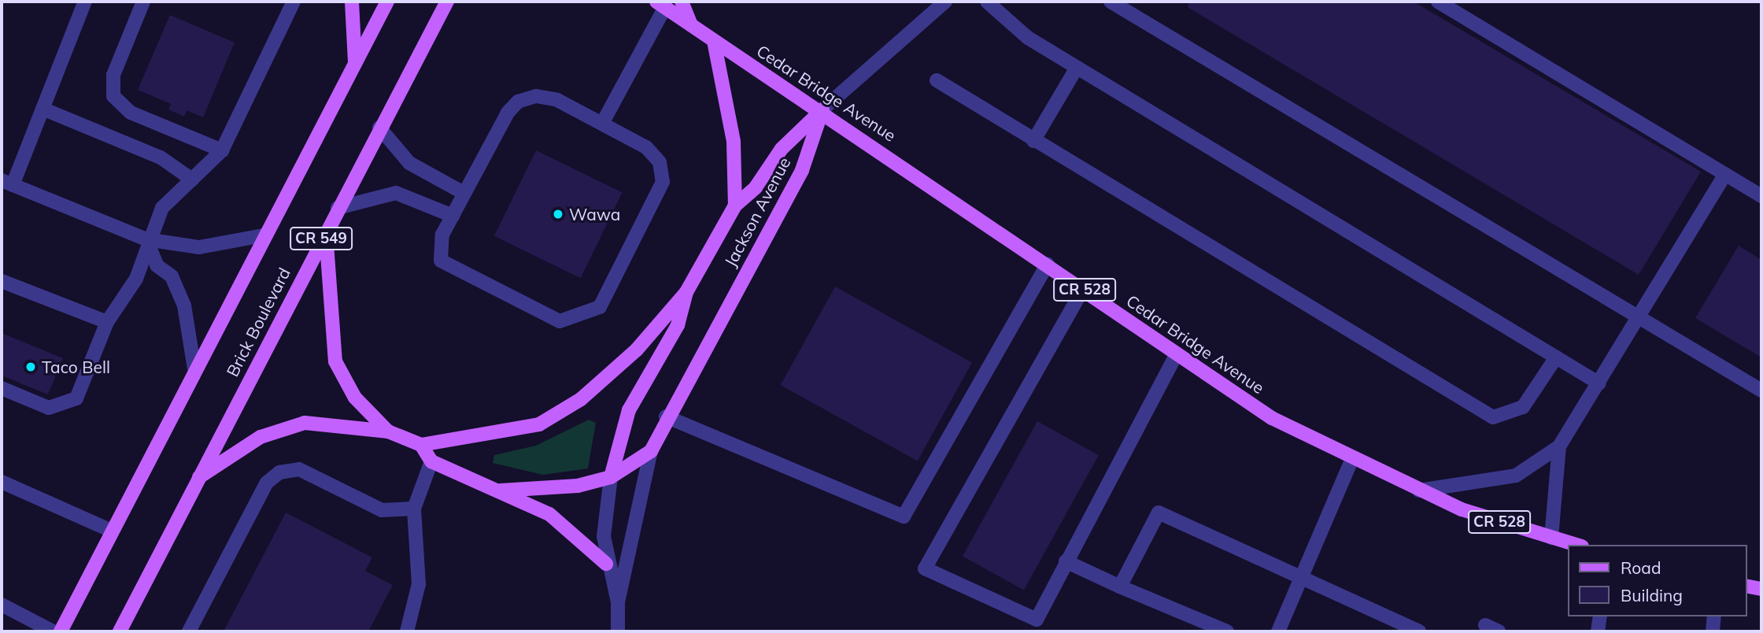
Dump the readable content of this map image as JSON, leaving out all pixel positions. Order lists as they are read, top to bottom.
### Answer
{
  "streets": {
    "main road": [
      "Cedar Bridge Avenue",
      "Jackson Avenue",
      "CR 549",
      "CR 528",
      "Brick Boulevard"
    ]
  },
  "crossings": [
    ["Cedar Bridge Avenue", "Jackson Avenue"]
  ],
  "places": ["Wawa", "Taco Bell"],
  "legend": ["Road", "Building"]
}
